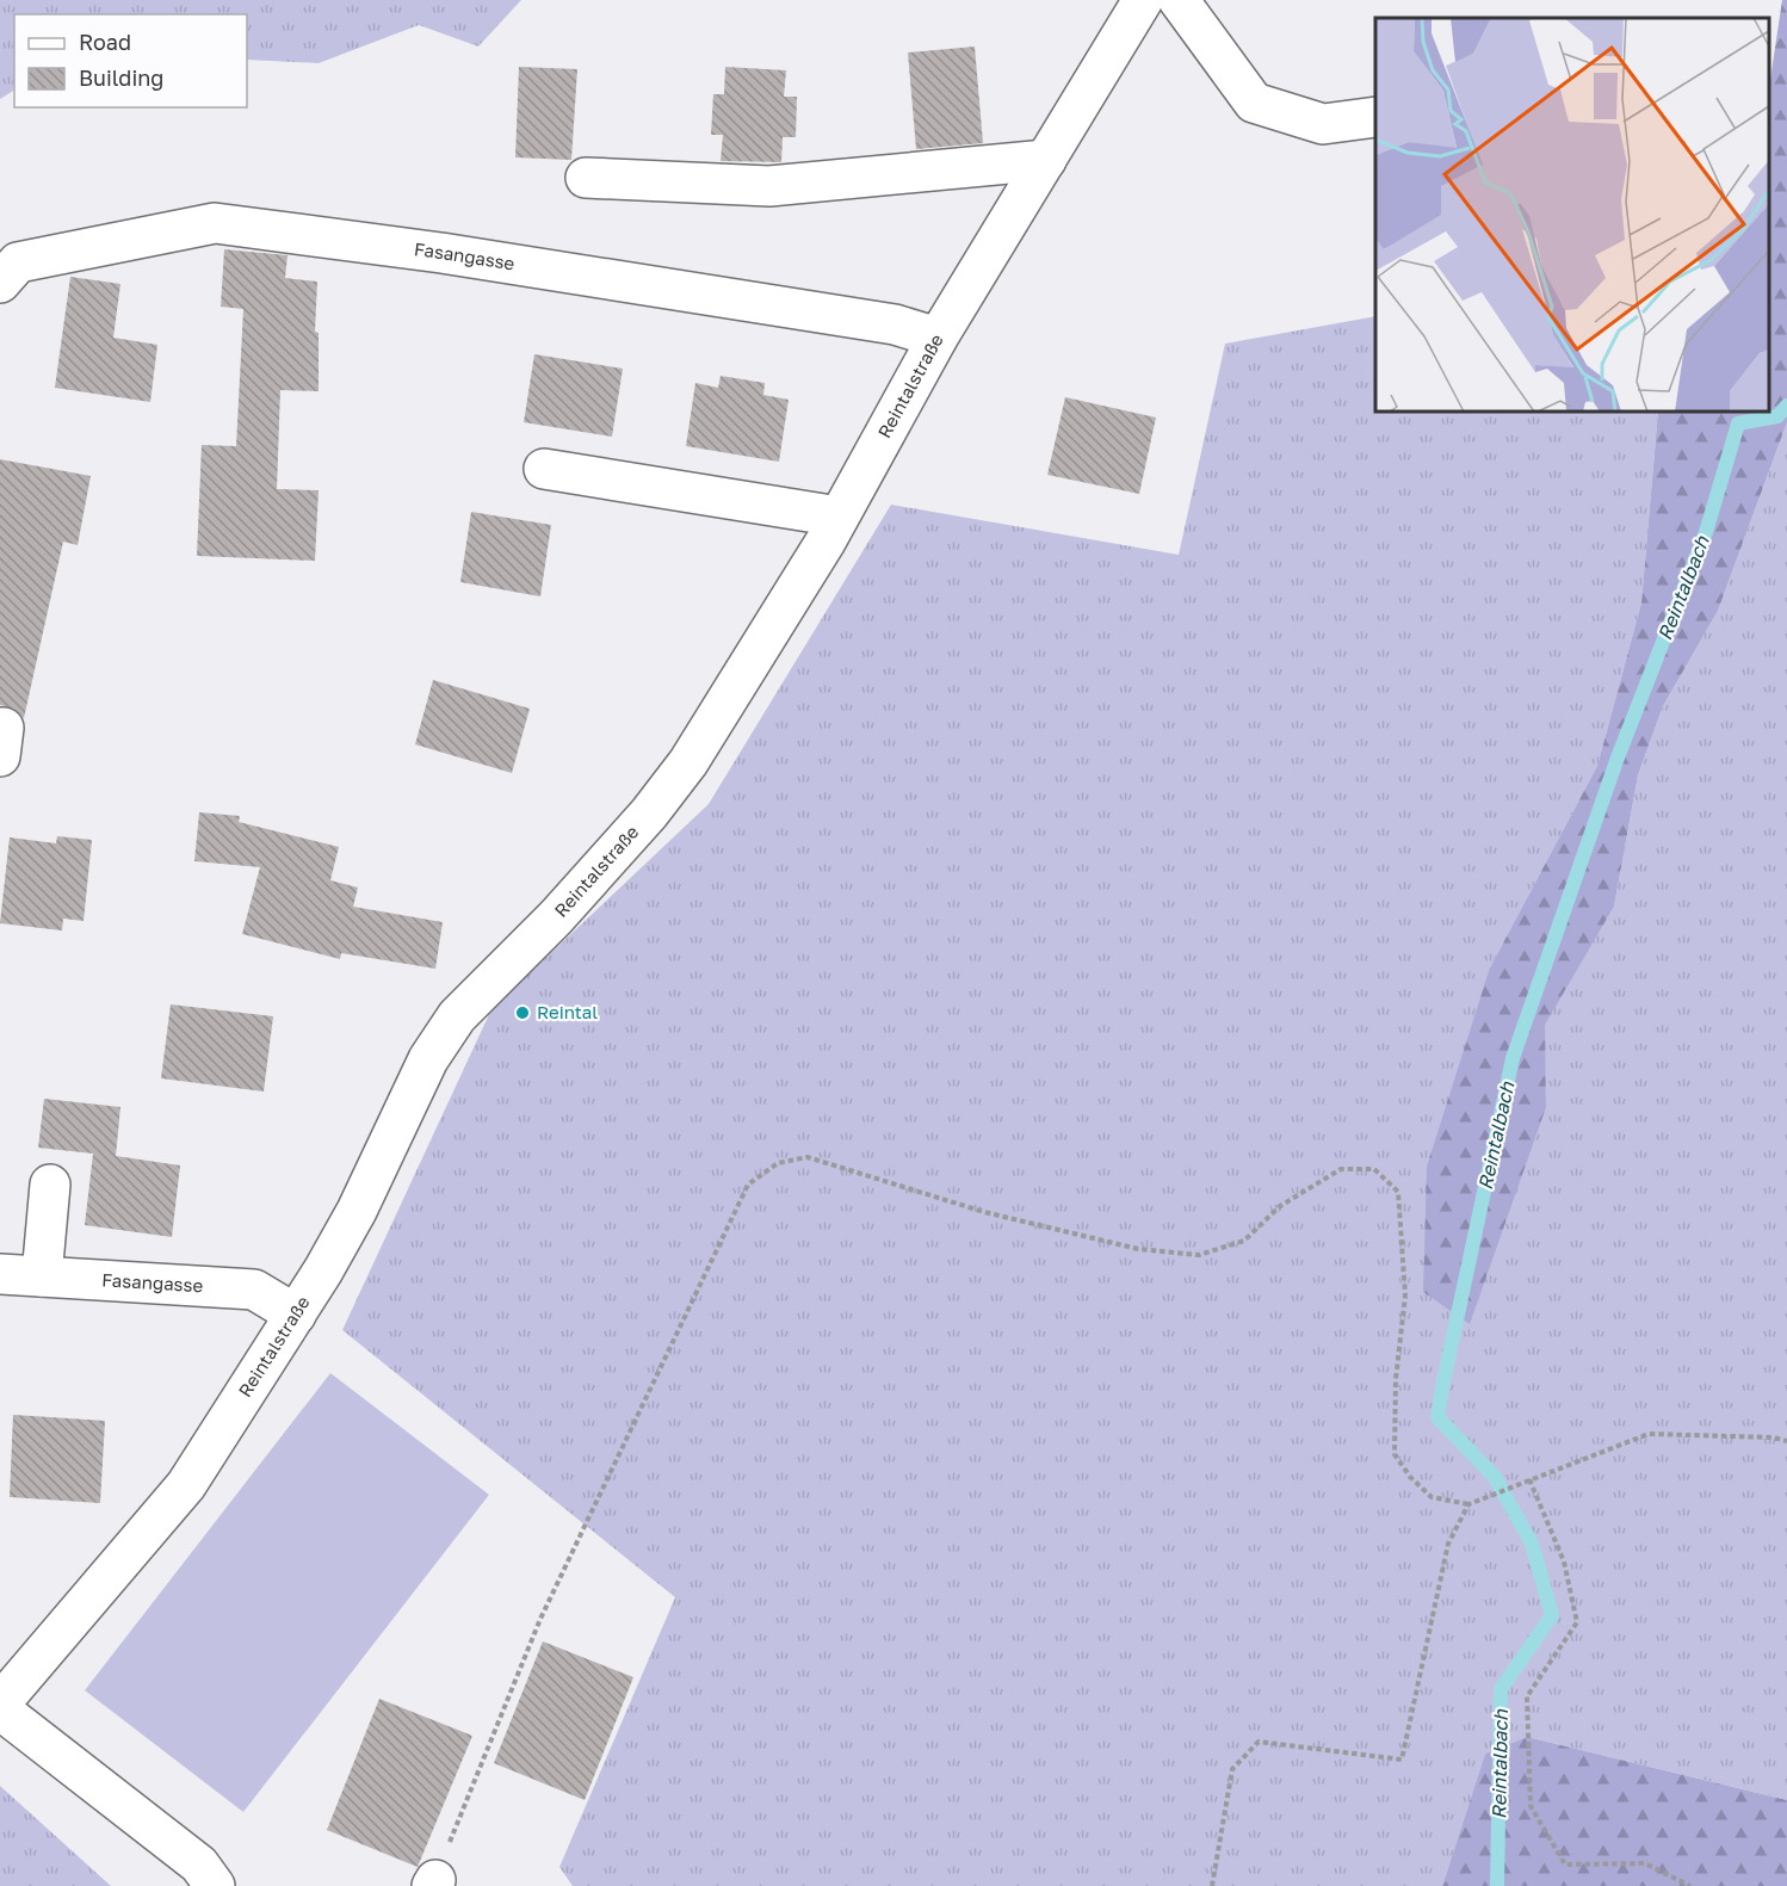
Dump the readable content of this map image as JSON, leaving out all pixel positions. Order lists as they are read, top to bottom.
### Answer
{
  "streets": {
    "street": ["Fasangasse", "Reintalstraße"]
  },
  "crossings": [
    ["Fasangasse", "Reintalstraße"]
  ],
  "water": ["Reintalbach"],
  "places": ["Reintal"],
  "legend": ["Road", "Building"]
}
